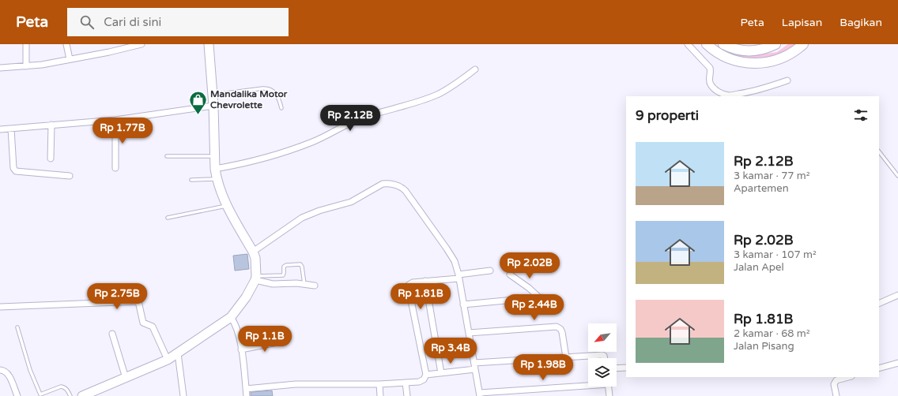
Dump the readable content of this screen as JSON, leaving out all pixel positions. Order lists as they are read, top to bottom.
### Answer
{
  "places": {
    "shop": ["Mandalika Motor Chevrolette"]
  },
  "north": "bottom left",
  "page": {
    "header": "Peta",
    "search": "Cari di sini",
    "nav": ["Peta", "Lapisan", "Bagikan"],
    "heading": "9 properti",
    "price": [
      "Rp 2.12B",
      "Rp 1.77B",
      "Rp 2.02B",
      "Rp 2.75B",
      "Rp 1.81B",
      "Rp 2.44B",
      "Rp 1.1B",
      "Rp 3.4B",
      "Rp 1.98B"
    ],
    "list": [
      {
        "name": "Rp 2.12B",
        "note": "3 kamar · 77 m² · Apartemen"
      },
      {
        "name": "Rp 2.02B",
        "note": "3 kamar · 107 m² · Jalan Apel"
      },
      {
        "name": "Rp 1.81B",
        "note": "2 kamar · 68 m² · Jalan Pisang"
      }
    ]
  }
}
